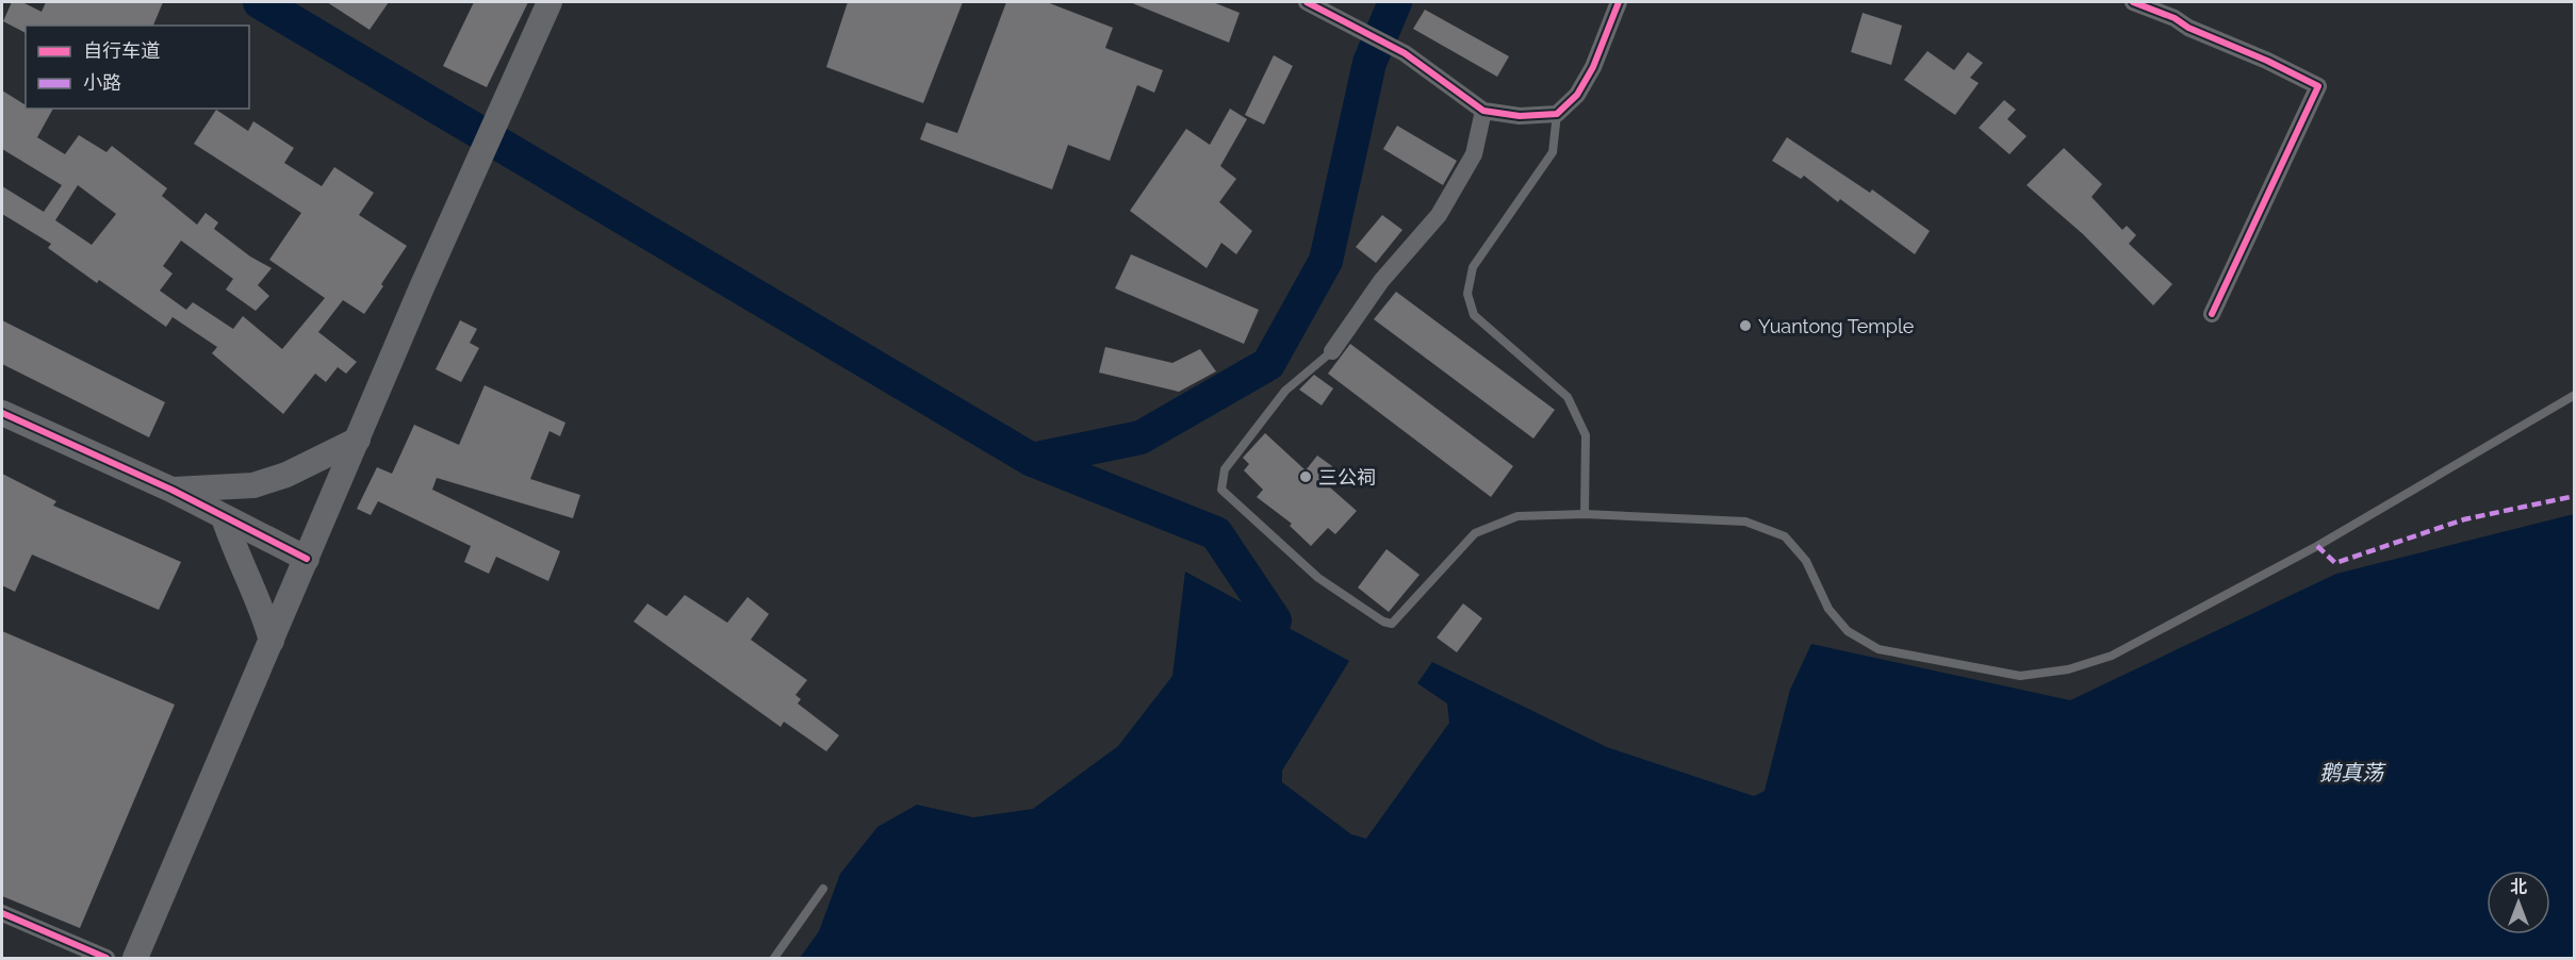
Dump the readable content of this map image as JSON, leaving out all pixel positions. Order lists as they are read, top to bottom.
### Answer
{
  "water": ["鹅真荡"],
  "places": ["Yuantong Temple", "三公祠"],
  "legend": ["自行车道", "小路"],
  "north": "top"
}
